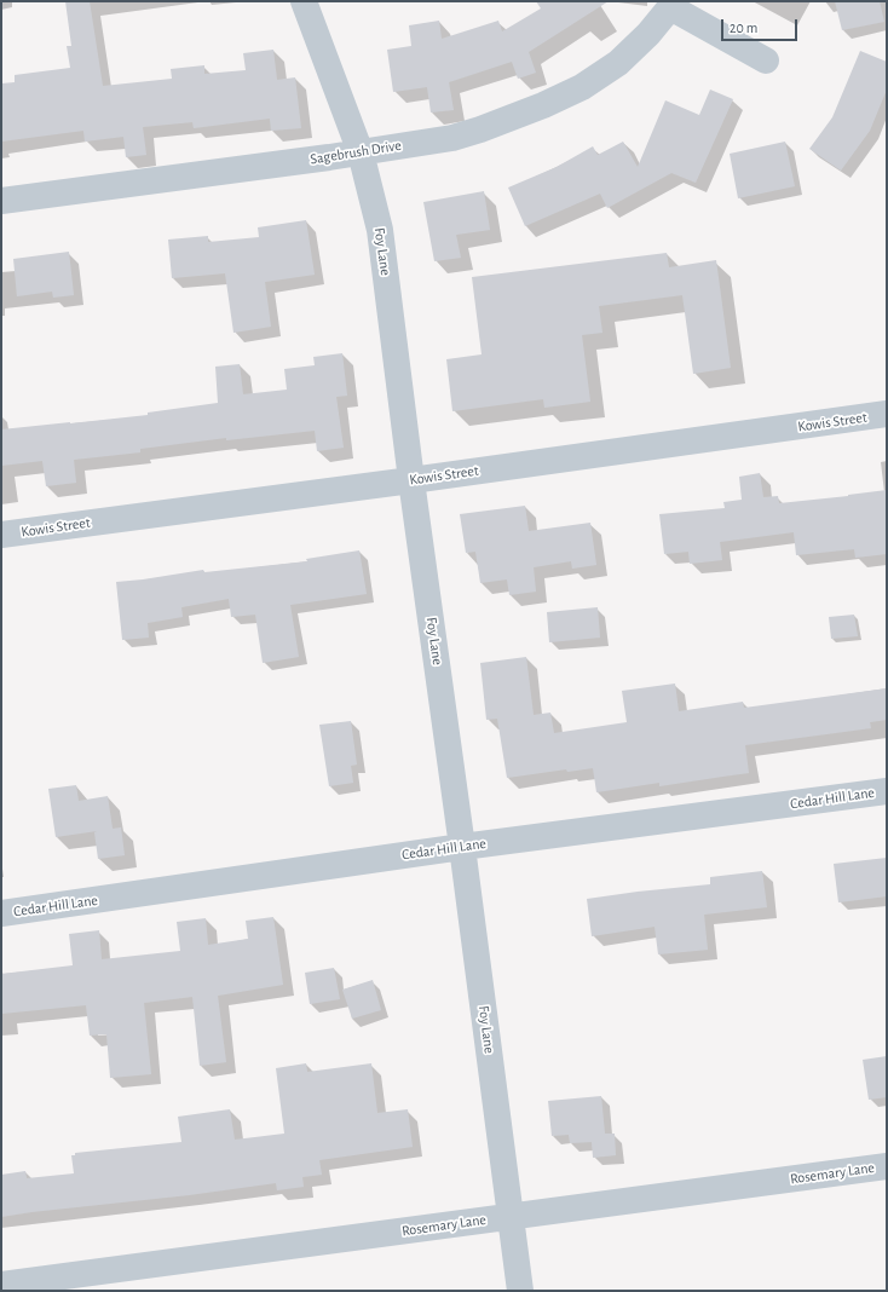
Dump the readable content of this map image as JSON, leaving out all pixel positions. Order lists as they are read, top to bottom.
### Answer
{
  "streets": {
    "street": [
      "Sagebrush Drive",
      "Foy Lane",
      "Kowis Street",
      "Cedar Hill Lane",
      "Rosemary Lane"
    ]
  },
  "crossings": [
    ["Sagebrush Drive", "Foy Lane"],
    ["Foy Lane", "Kowis Street"],
    ["Foy Lane", "Cedar Hill Lane"],
    ["Foy Lane", "Rosemary Lane"]
  ],
  "scale_bar": "20 m"
}
